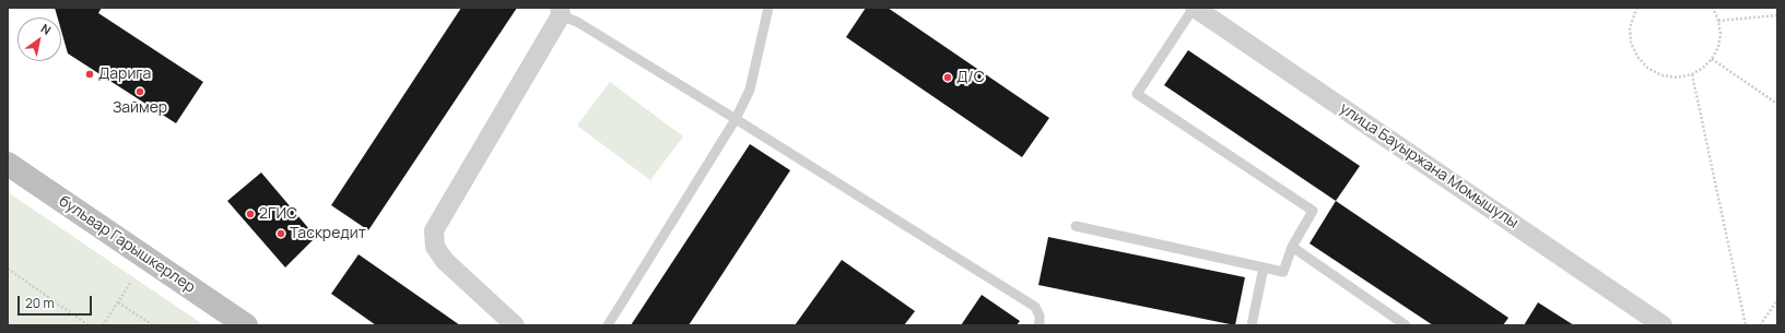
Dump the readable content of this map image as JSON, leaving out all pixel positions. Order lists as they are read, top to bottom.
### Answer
{
  "streets": {
    "street": ["улица Бауыржана Момышулы", "бульвар Гарышкерлер"]
  },
  "places": [
    "Дарига",
    "Д/С",
    "Займер",
    "2ГИС",
    "Таскредит"
  ],
  "scale_bar": "20 m",
  "north": "top right"
}
